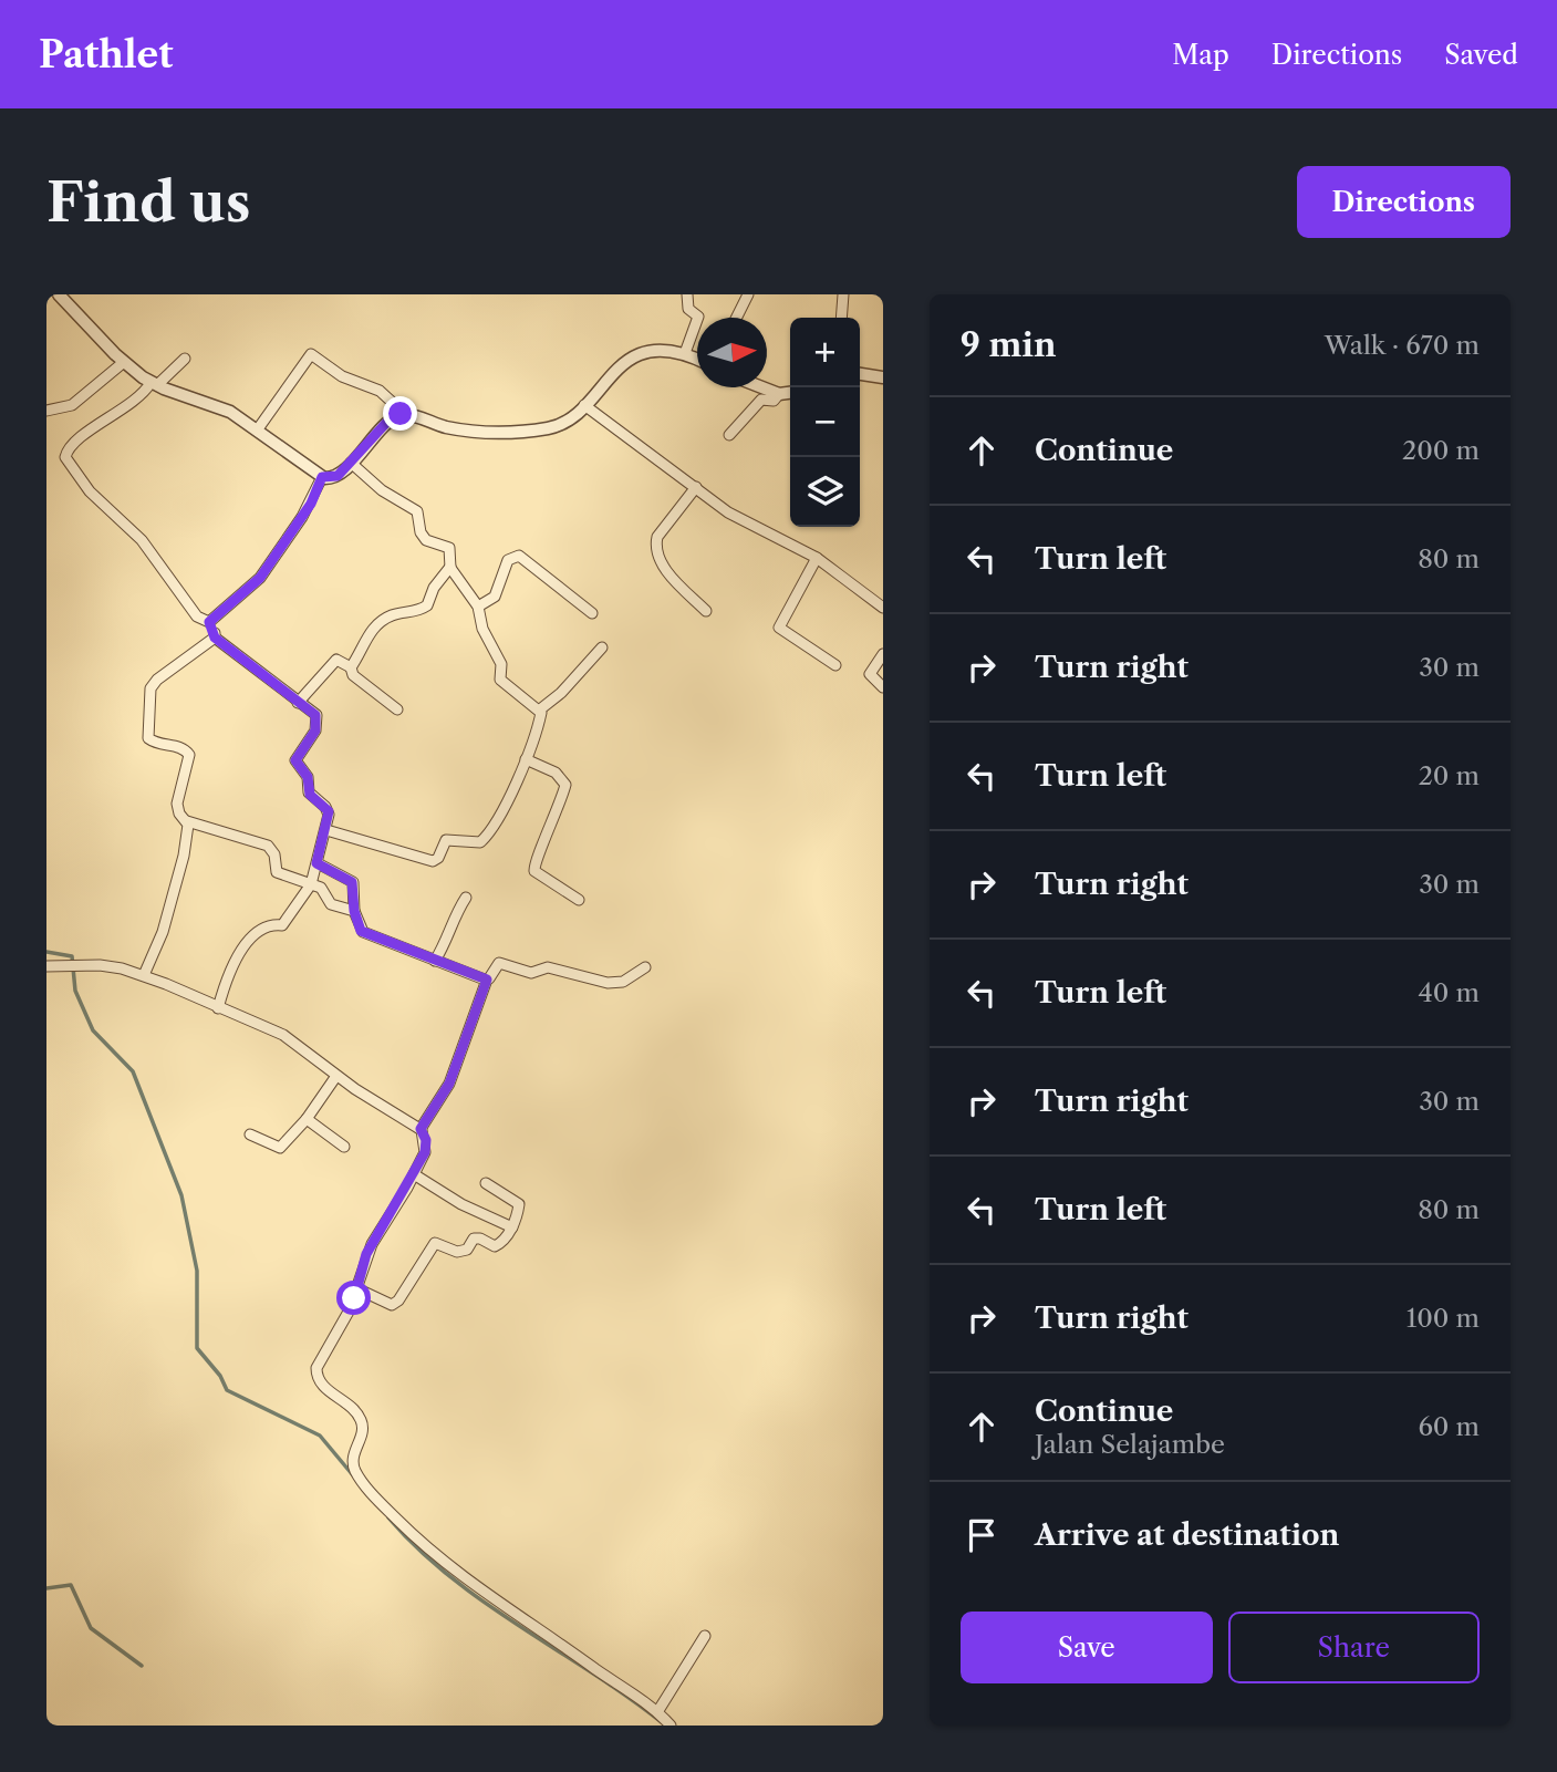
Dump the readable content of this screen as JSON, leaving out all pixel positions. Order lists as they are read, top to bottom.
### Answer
{
  "north": "right",
  "page": {
    "header": "Pathlet",
    "nav": ["Map", "Directions", "Saved"],
    "buttons": [
      "Directions",
      ["Save", "Share"]
    ],
    "title": "Find us",
    "heading": ["9 min", "Walk · 670 m"],
    "map_buttons": ["+", "−"],
    "list": [
      ["Continue", "200 m"],
      ["Turn left", "80 m"],
      ["Turn right", "30 m"],
      ["Turn left", "20 m"],
      ["Turn right", "30 m"],
      ["Turn left", "40 m"],
      ["Turn right", "30 m"],
      ["Turn left", "80 m"],
      ["Turn right", "100 m"],
      ["Continue", "Jalan Selajambe", "60 m"],
      "Arrive at destination"
    ]
  }
}
